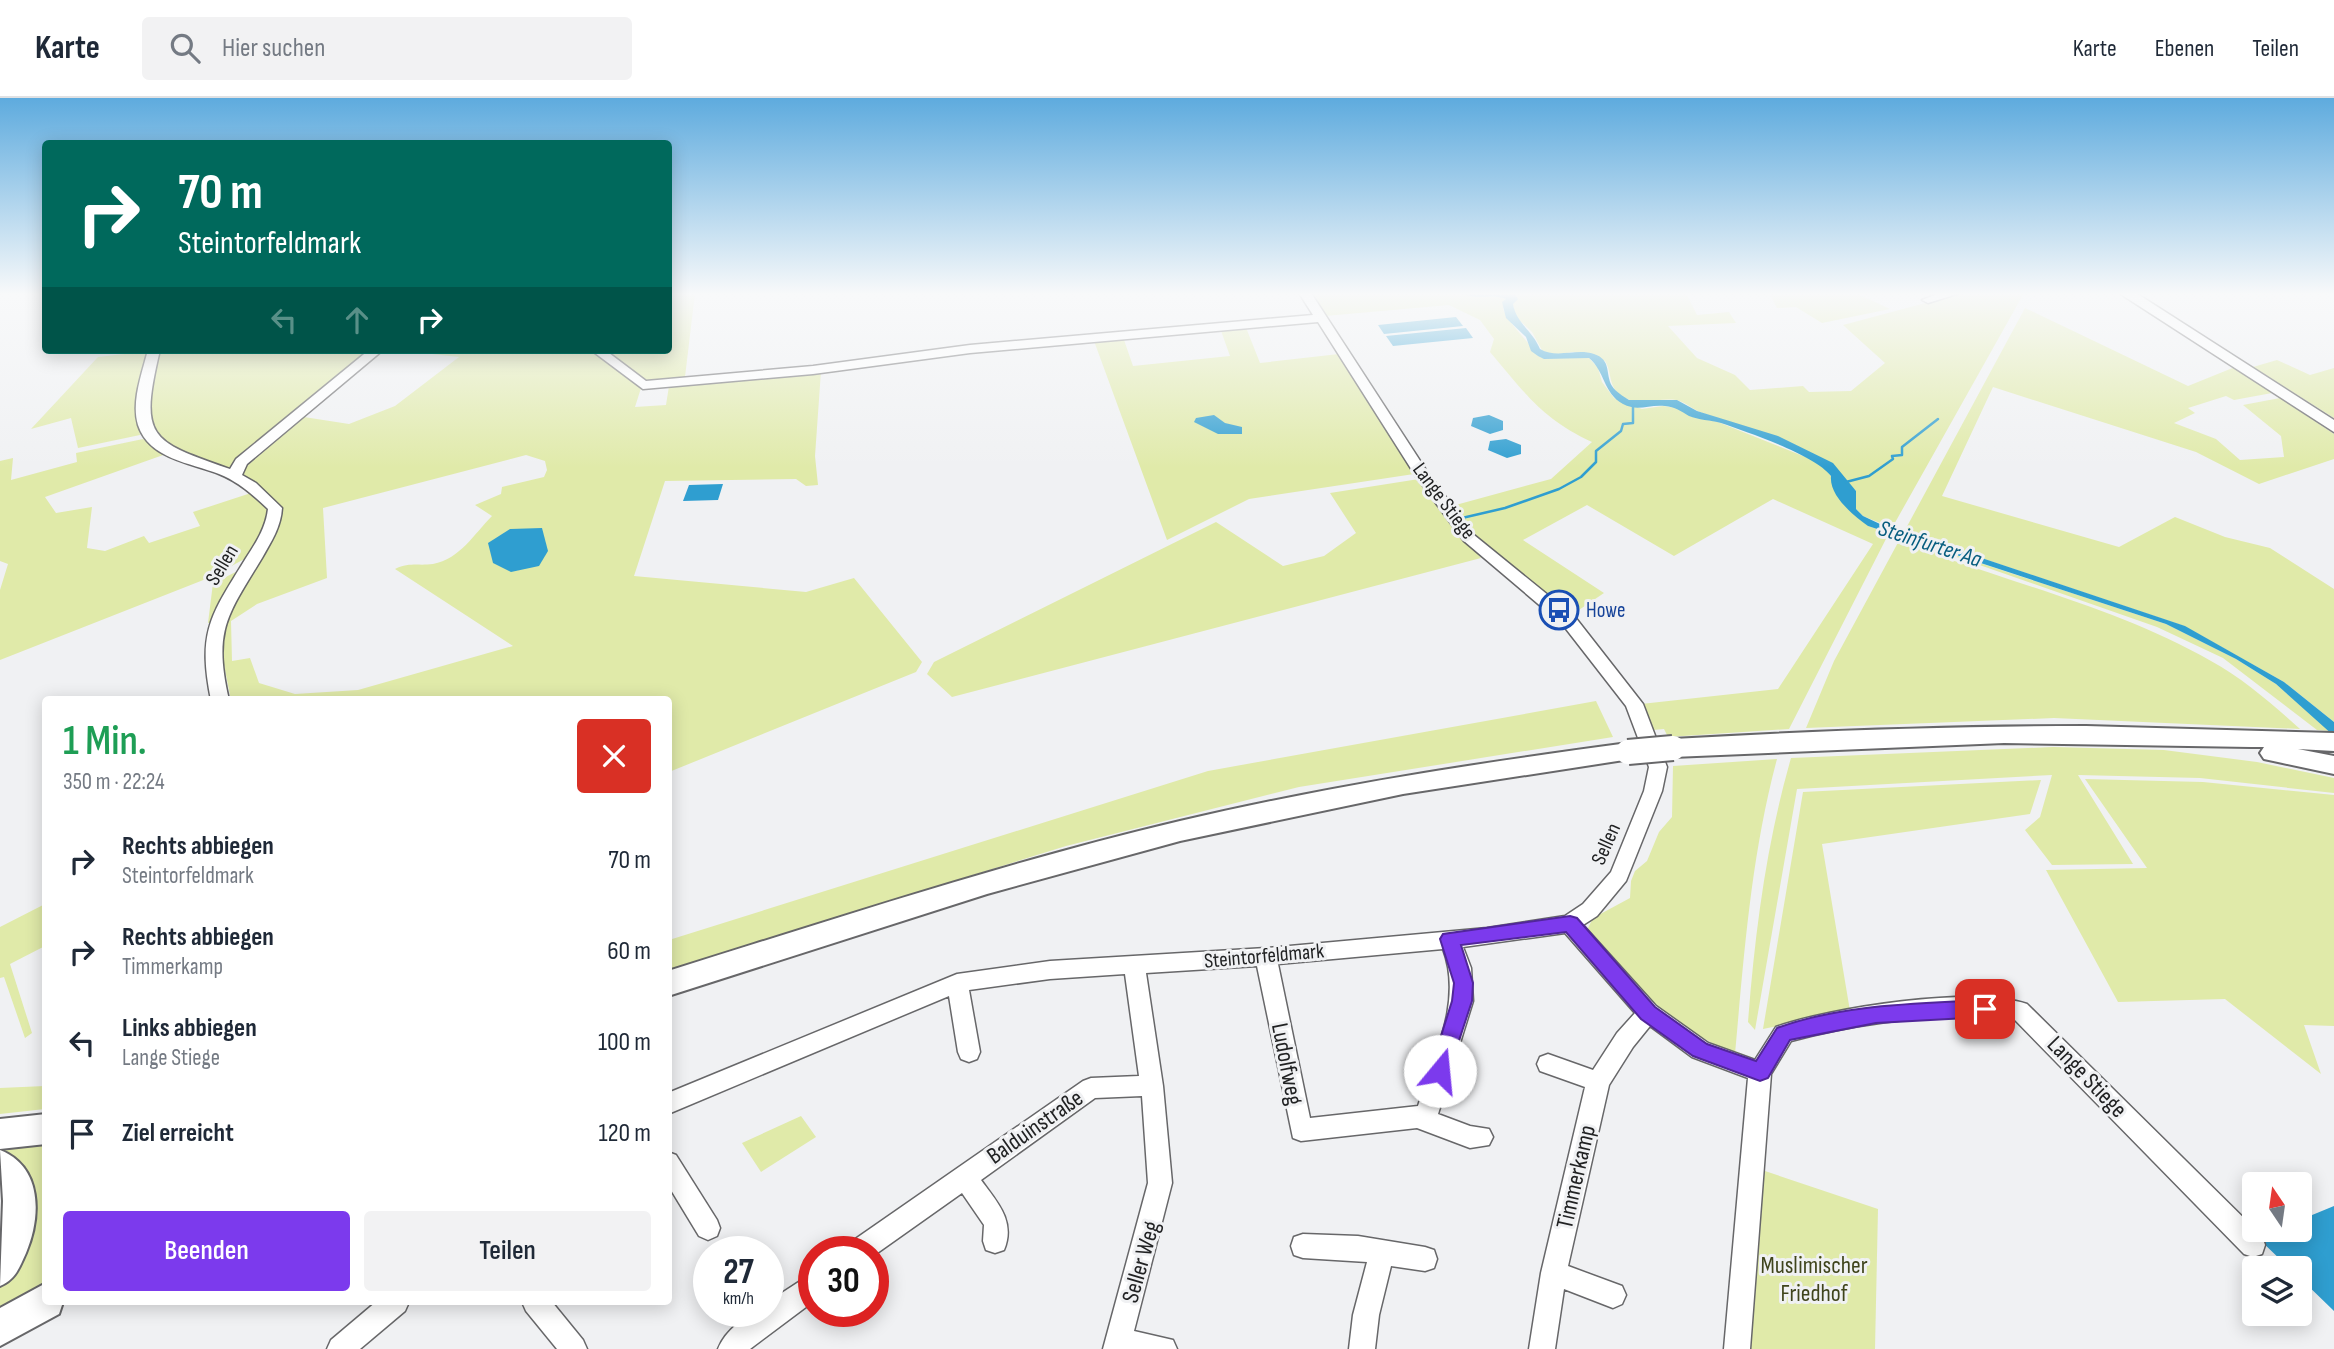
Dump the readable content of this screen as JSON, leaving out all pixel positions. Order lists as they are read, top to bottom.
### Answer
{
  "streets": {
    "street": [
      "Lange Stiege",
      "Sellen",
      "Steintorfeldmark",
      "Ludolfweg",
      "Balduinstraße",
      "Timmerkamp",
      "Seller Weg"
    ]
  },
  "crossings": [
    ["Lange Stiege", "Sellen"],
    ["Sellen", "Steintorfeldmark"],
    ["Steintorfeldmark", "Ludolfweg"],
    ["Balduinstraße", "Seller Weg"]
  ],
  "water": ["Steinfurter Aa"],
  "parks": ["Muslimischer Friedhof"],
  "places": {
    "bus stop": ["Howe"]
  },
  "north": "top",
  "page": {
    "header": "Karte",
    "search": "Hier suchen",
    "nav": ["Karte", "Ebenen", "Teilen"],
    "turn": ["70 m", "Steintorfeldmark"],
    "heading": ["1 Min.", "350 m · 22:24"],
    "list": [
      {
        "name": "Rechts abbiegen",
        "note": "Steintorfeldmark",
        "value": "70 m"
      },
      {
        "name": "Rechts abbiegen",
        "note": "Timmerkamp",
        "value": "60 m"
      },
      {
        "name": "Links abbiegen",
        "note": "Lange Stiege",
        "value": "100 m"
      },
      {
        "name": "Ziel erreicht",
        "value": "120 m"
      }
    ],
    "buttons": ["Beenden", "Teilen"],
    "speed": "27 km/h",
    "limit": "30"
  }
}
